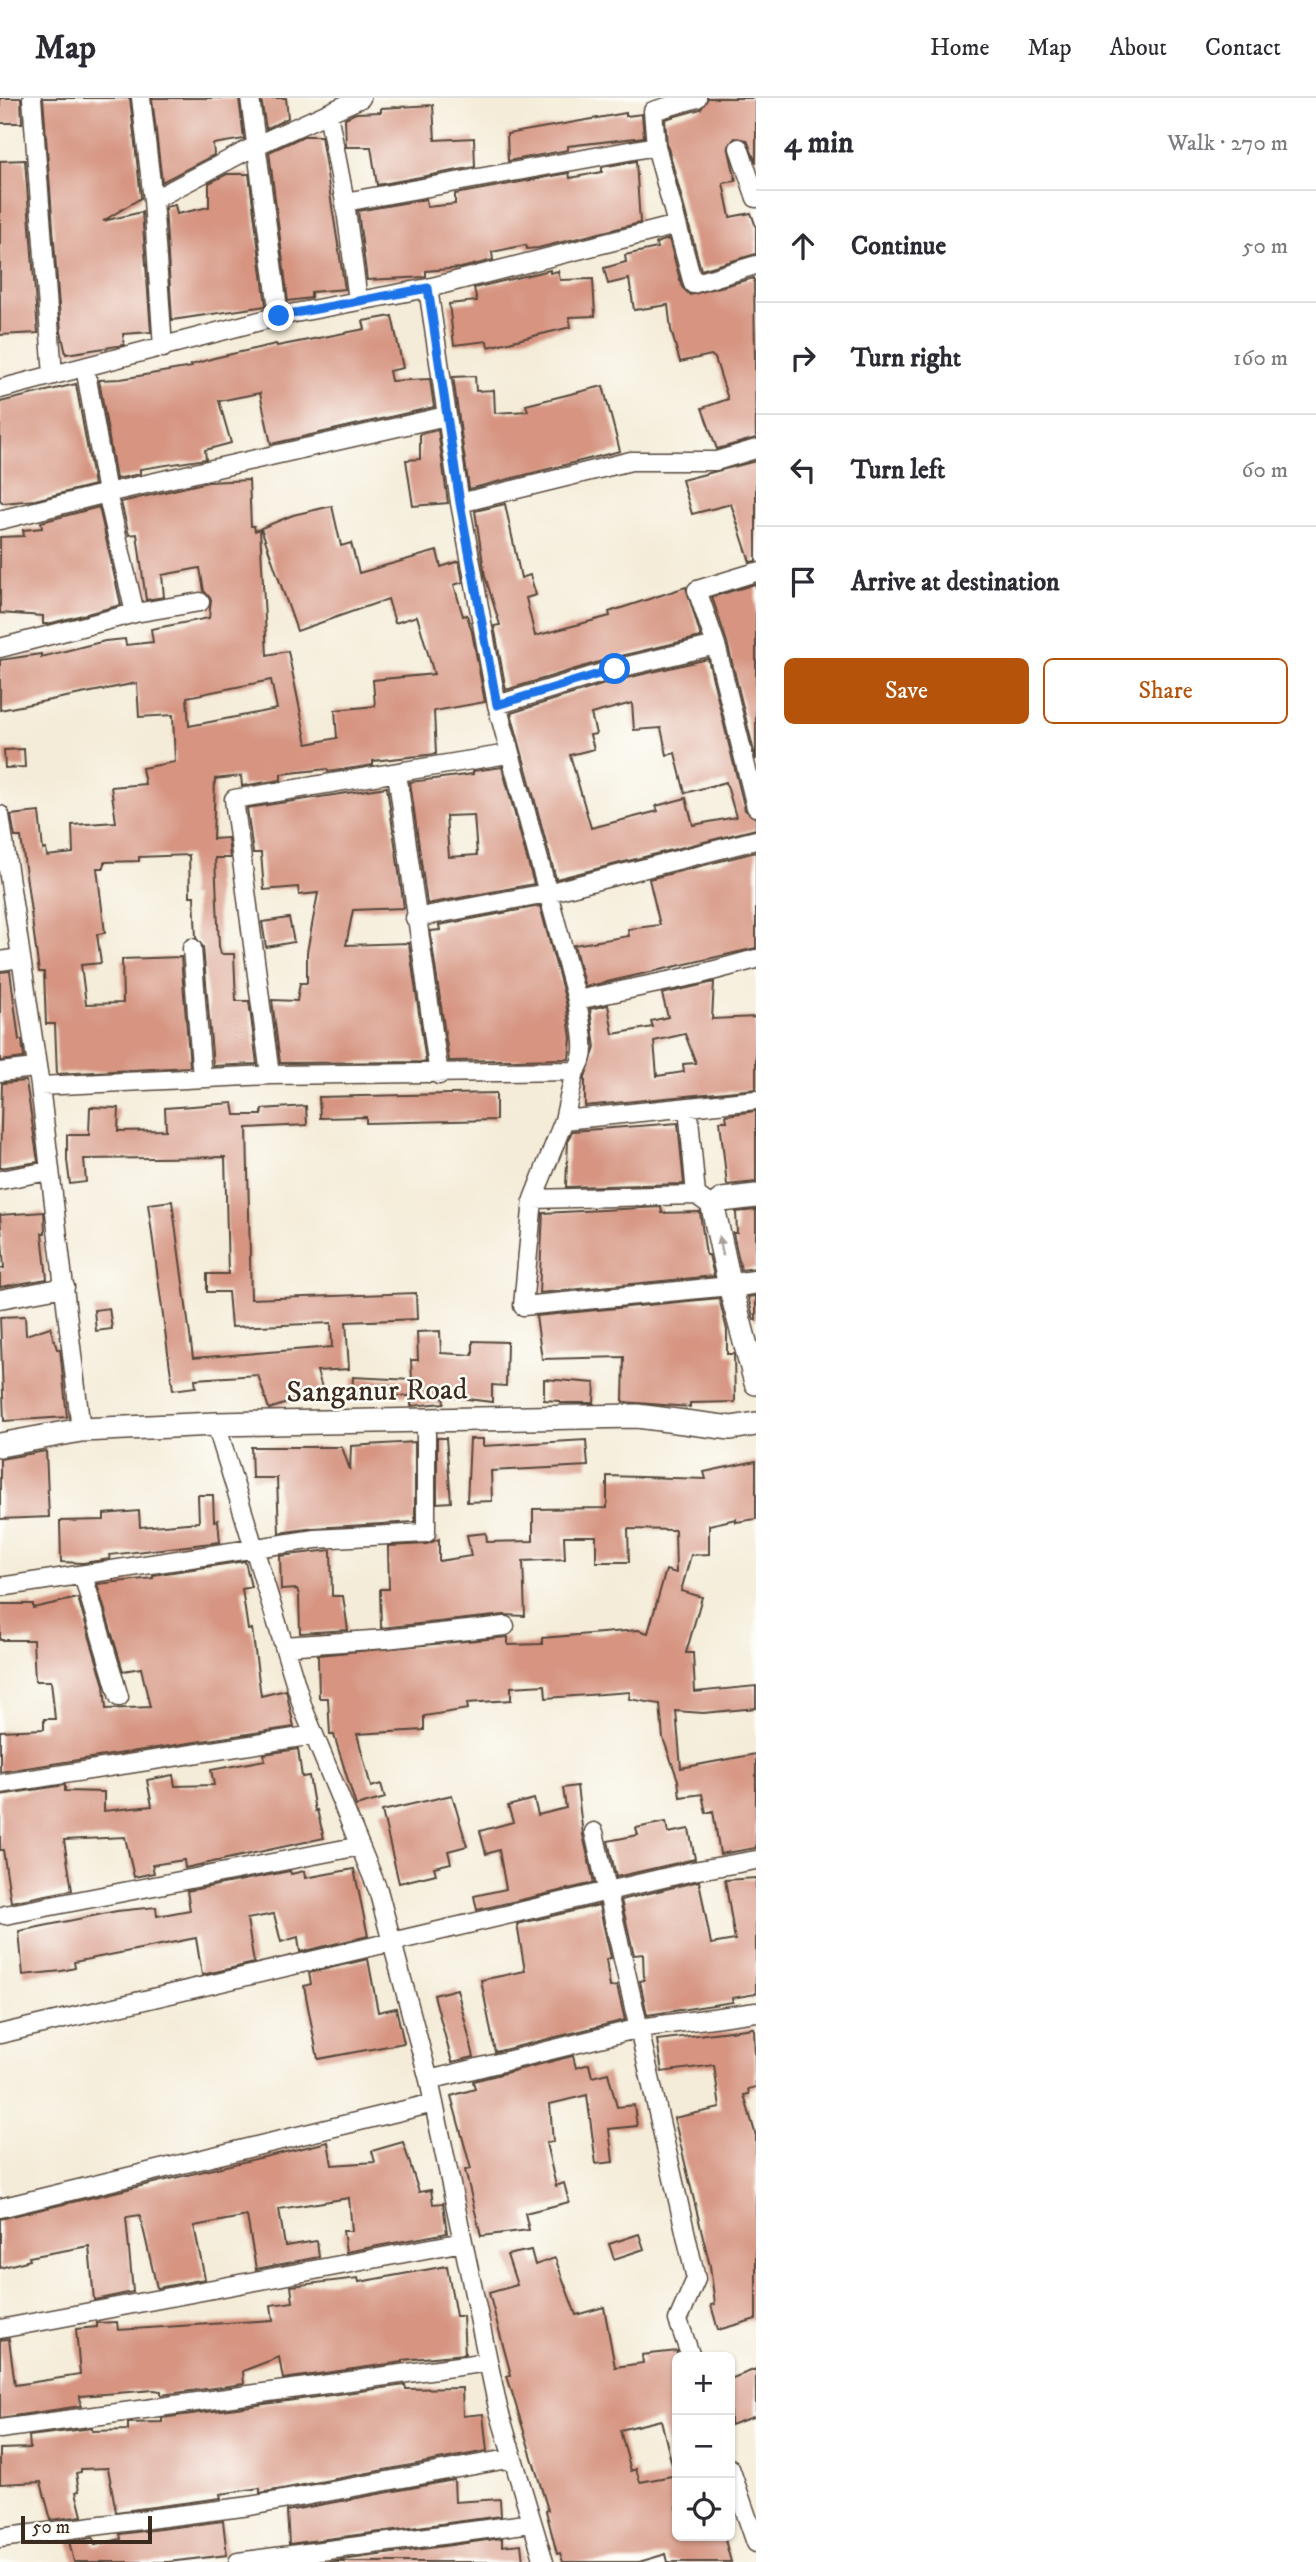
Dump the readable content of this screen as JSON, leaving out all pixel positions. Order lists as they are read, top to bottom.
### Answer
{
  "streets": {
    "main road": ["Sanganur Road"]
  },
  "scale_bar": "50 m",
  "page": {
    "header": "Map",
    "nav": [
      "Home",
      "Map",
      "About",
      "Contact"
    ],
    "heading": ["4 min", "Walk · 270 m"],
    "list": [
      ["Continue", "50 m"],
      ["Turn right", "160 m"],
      ["Turn left", "60 m"],
      "Arrive at destination"
    ],
    "buttons": ["Save", "Share"],
    "map_buttons": ["+", "−"],
    "scale": "50 m"
  }
}
